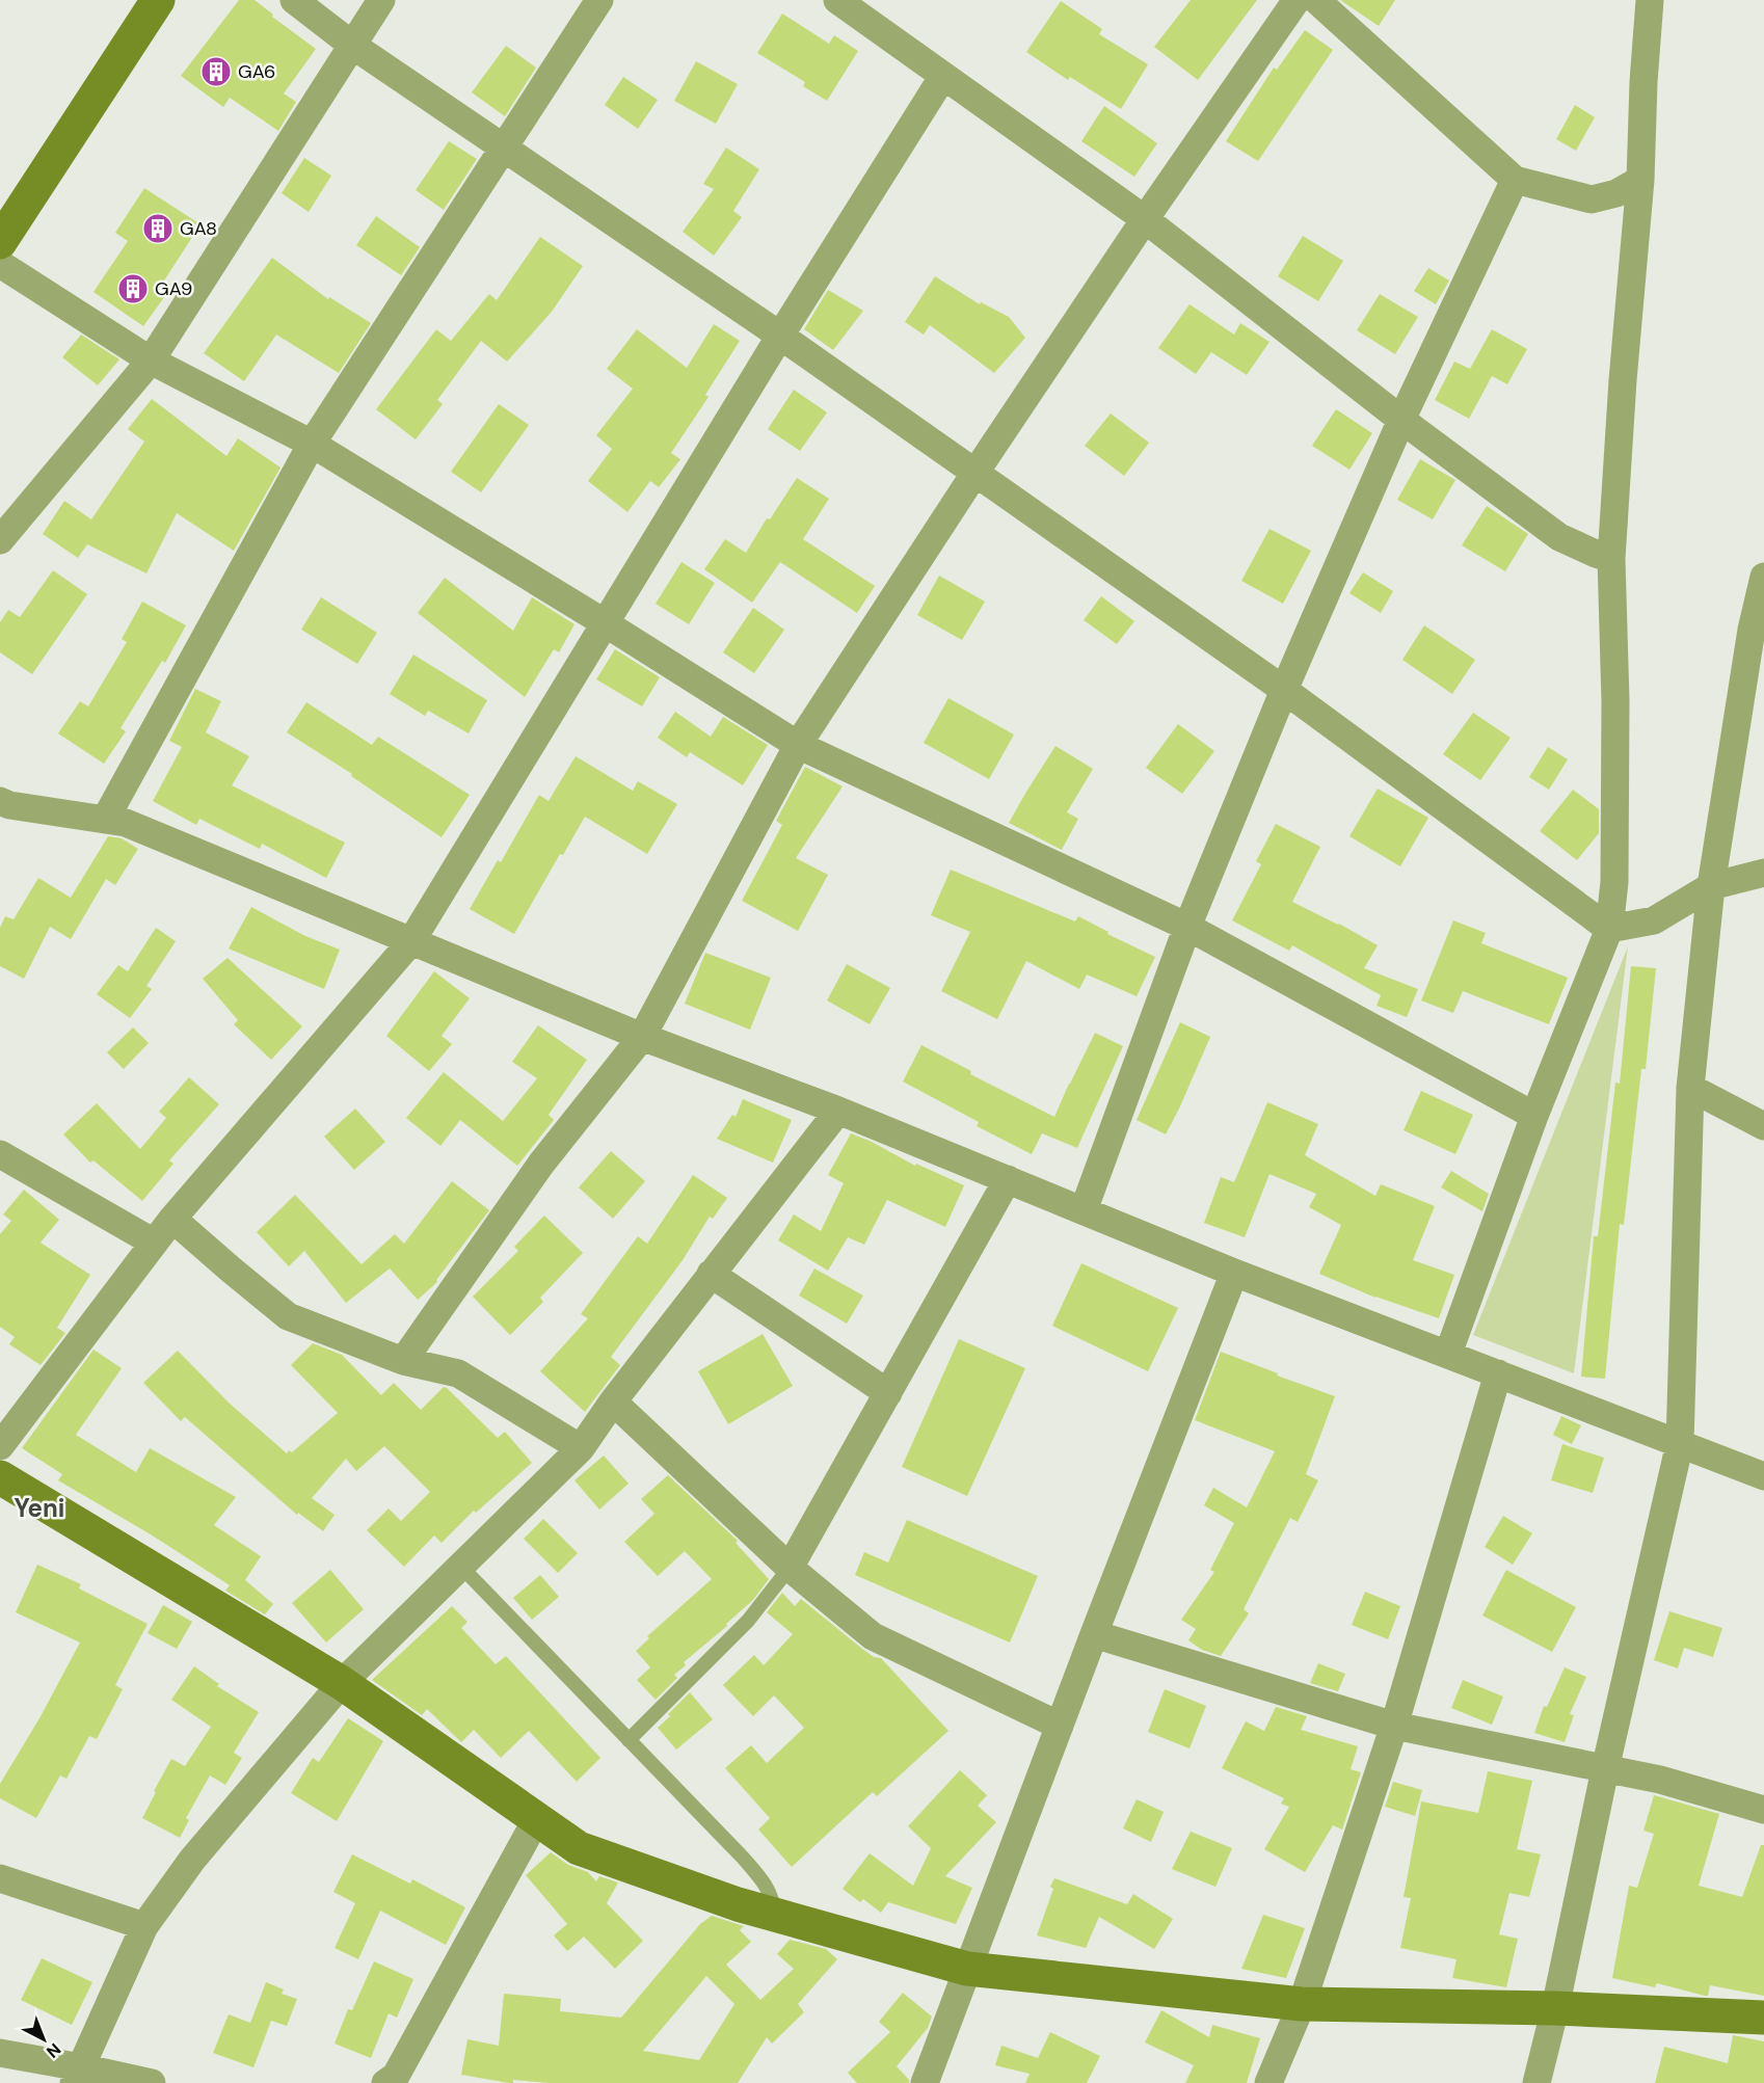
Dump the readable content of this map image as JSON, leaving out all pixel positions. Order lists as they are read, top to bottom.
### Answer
{
  "districts": ["Yeni"],
  "places": {
    "building": ["GA6", "GA8", "GA9"]
  },
  "north": "bottom right"
}
